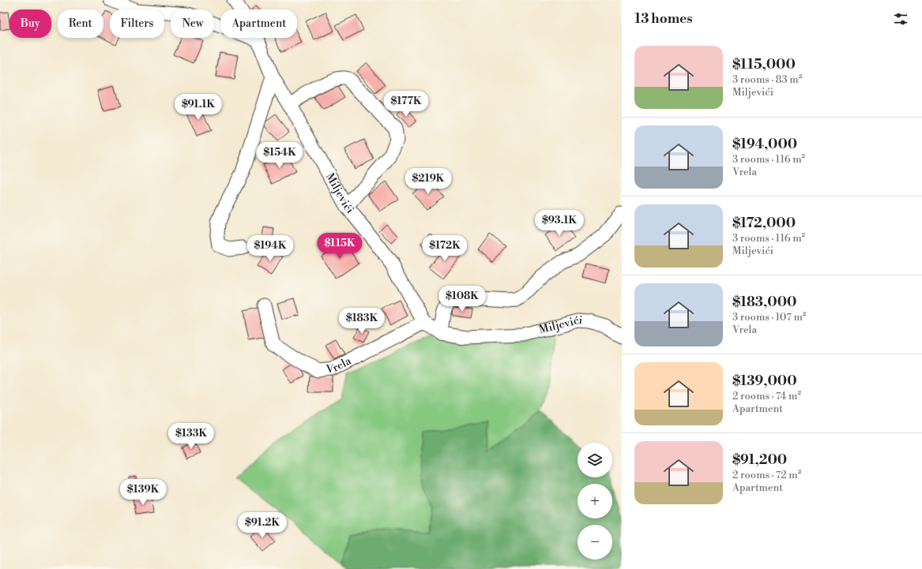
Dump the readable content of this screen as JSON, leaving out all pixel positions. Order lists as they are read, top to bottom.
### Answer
{
  "streets": {
    "street": ["Miljevići", "Vrela"]
  },
  "crossings": [
    ["Miljevići", "Vrela"]
  ],
  "page": {
    "heading": "13 homes",
    "chip": [
      "Buy",
      "Rent",
      "Filters",
      "New",
      "Apartment"
    ],
    "list": [
      {
        "name": "$115,000",
        "note": "3 rooms · 83 m² · Miljevići"
      },
      {
        "name": "$194,000",
        "note": "3 rooms · 116 m² · Vrela"
      },
      {
        "name": "$172,000",
        "note": "3 rooms · 116 m² · Miljevići"
      },
      {
        "name": "$183,000",
        "note": "3 rooms · 107 m² · Vrela"
      },
      {
        "name": "$139,000",
        "note": "2 rooms · 74 m² · Apartment"
      },
      {
        "name": "$91,200",
        "note": "2 rooms · 72 m² · Apartment"
      }
    ],
    "price": [
      "$177K",
      "$91.1K",
      "$154K",
      "$219K",
      "$93.1K",
      "$115K",
      "$194K",
      "$172K",
      "$108K",
      "$183K",
      "$133K",
      "$139K",
      "$91.2K"
    ],
    "map_buttons": ["+", "−"]
  }
}
